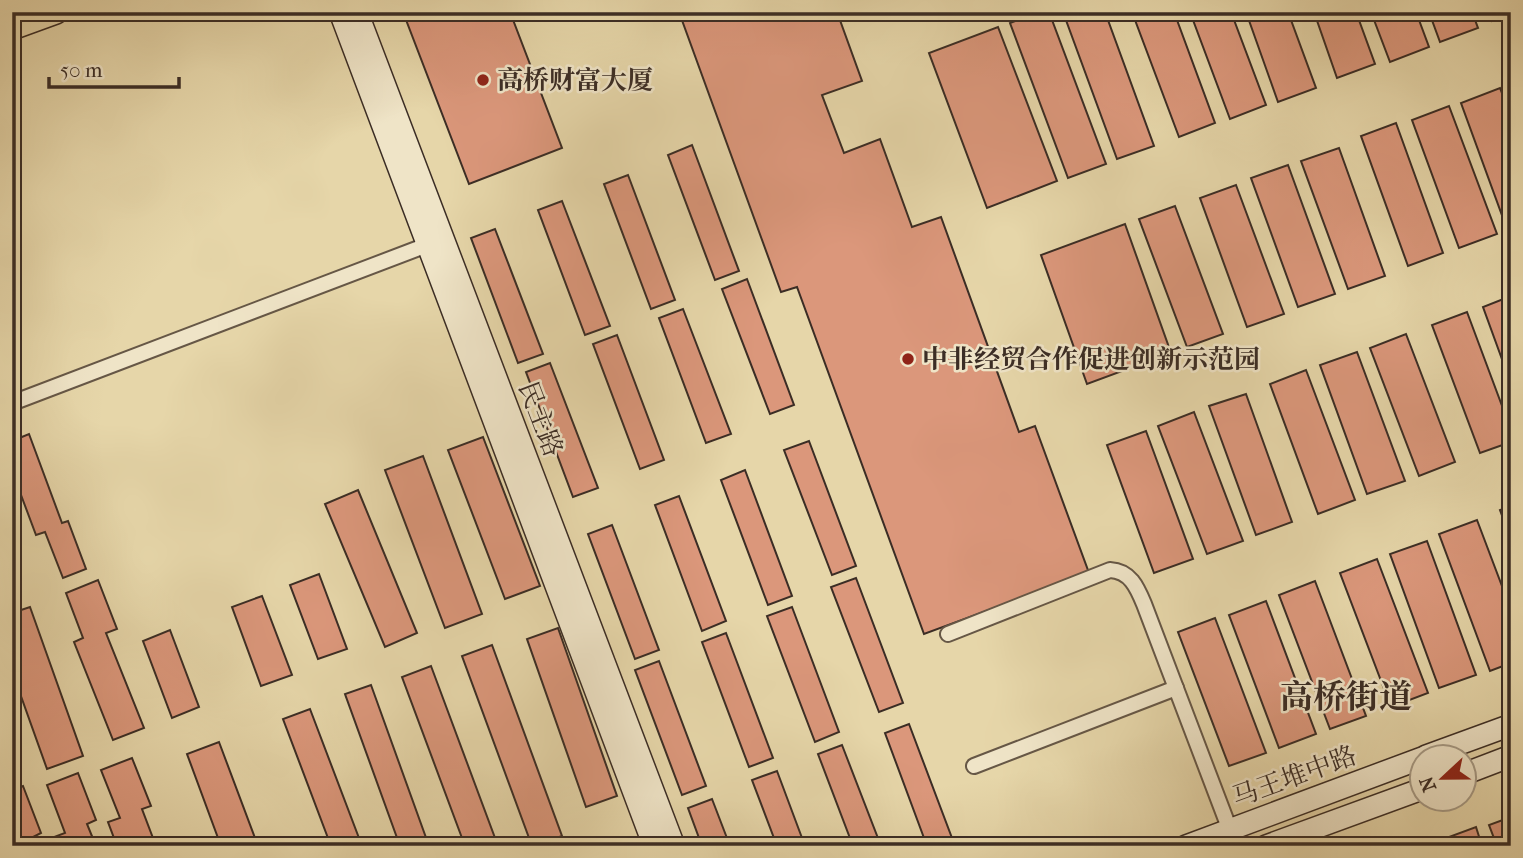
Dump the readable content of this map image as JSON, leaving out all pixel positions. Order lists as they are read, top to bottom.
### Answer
{
  "streets": {
    "street": ["民主路", "马王堆中路"]
  },
  "districts": ["高桥街道"],
  "places": ["高桥财富大厦", "中非经贸合作促进创新示范园"],
  "scale_bar": "50 m",
  "north": "left"
}
